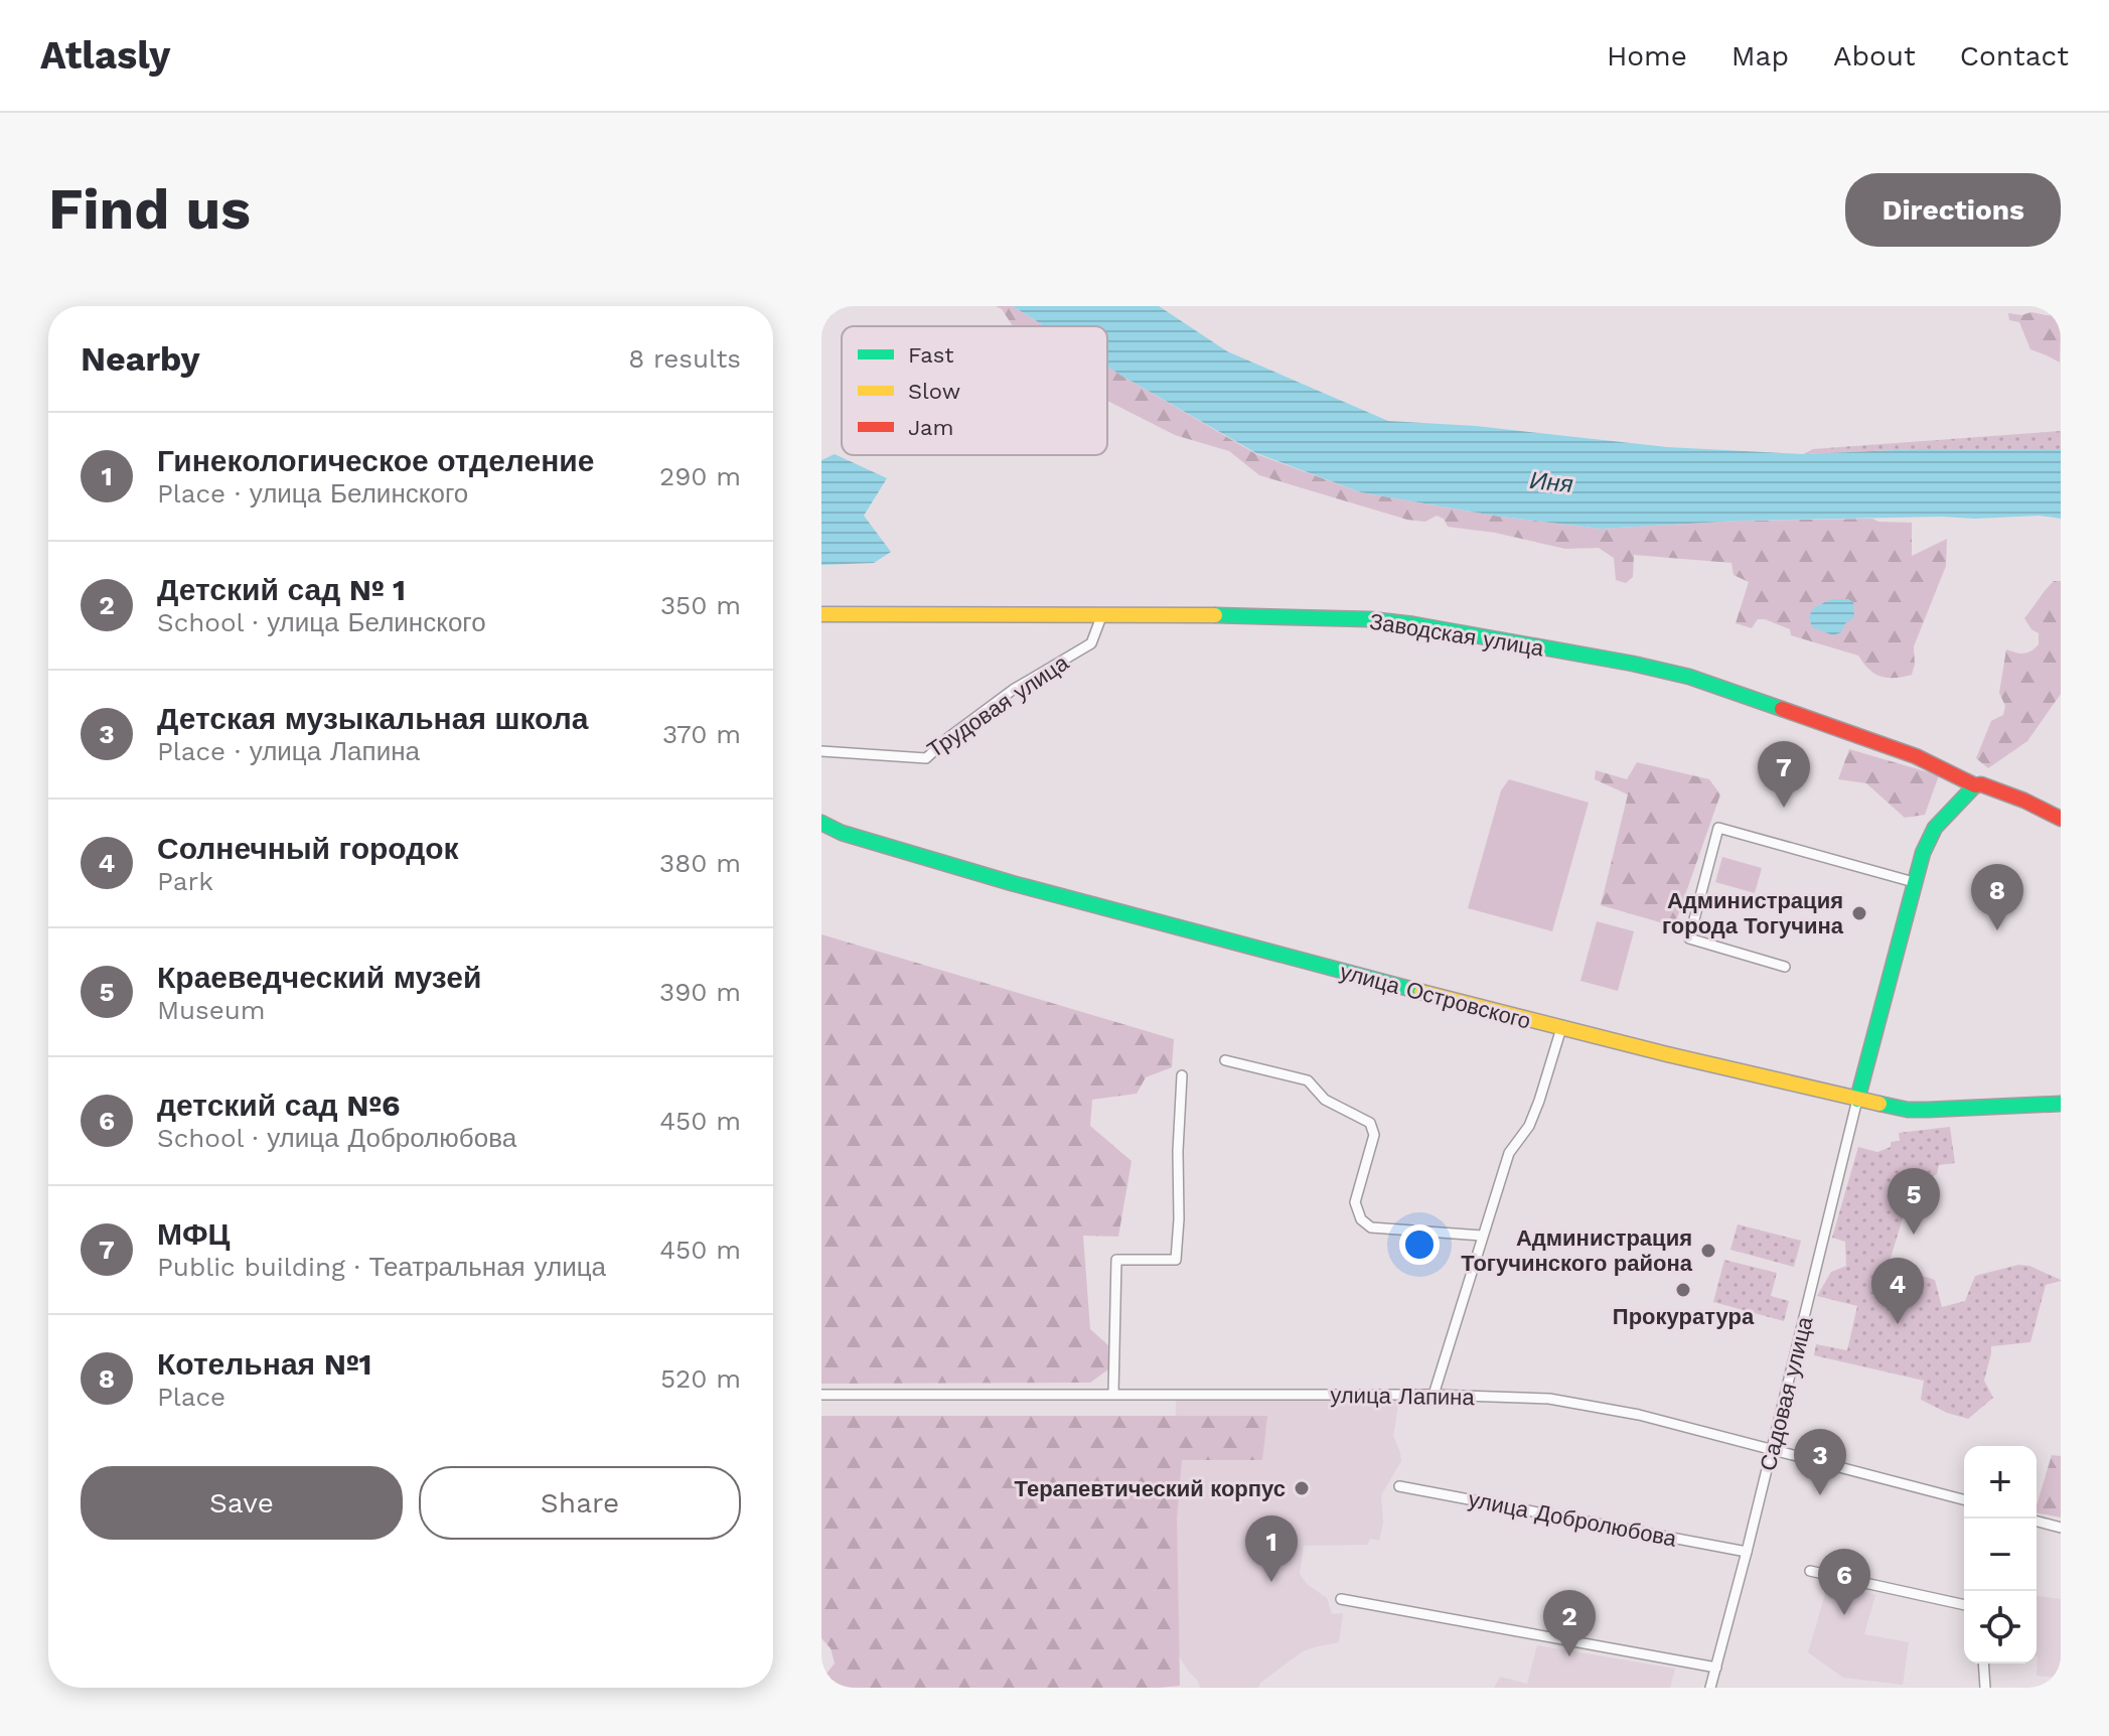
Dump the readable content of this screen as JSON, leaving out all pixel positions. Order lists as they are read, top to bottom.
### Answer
{
  "streets": {
    "street": [
      "Заводская улица",
      "Трудовая улица",
      "улица Островского",
      "Садовая улица",
      "улица Лапина",
      "улица Добролюбова"
    ]
  },
  "crossings": [
    ["Заводская улица", "Трудовая улица"],
    ["улица Островского", "Садовая улица"],
    ["Садовая улица", "улица Лапина"],
    ["Садовая улица", "улица Добролюбова"]
  ],
  "water": ["Иня"],
  "places": [
    "Администрация города Тогучина",
    "Администрация Тогучинского района",
    "Прокуратура",
    "Терапевтический корпус"
  ],
  "legend": ["Fast", "Slow", "Jam"],
  "page": {
    "header": "Atlasly",
    "nav": [
      "Home",
      "Map",
      "About",
      "Contact"
    ],
    "buttons": [
      "Directions",
      ["Save", "Share"]
    ],
    "title": "Find us",
    "heading": ["Nearby", "8 results"],
    "list": [
      {
        "mark": "1",
        "name": "Гинекологическое отделение",
        "note": "Place · улица Белинского",
        "value": "290 m"
      },
      {
        "mark": "2",
        "name": "Детский сад № 1",
        "note": "School · улица Белинского",
        "value": "350 m"
      },
      {
        "mark": "3",
        "name": "Детская музыкальная школа",
        "note": "Place · улица Лапина",
        "value": "370 m"
      },
      {
        "mark": "4",
        "name": "Солнечный городок",
        "note": "Park",
        "value": "380 m"
      },
      {
        "mark": "5",
        "name": "Краеведческий музей",
        "note": "Museum",
        "value": "390 m"
      },
      {
        "mark": "6",
        "name": "детский сад №6",
        "note": "School · улица Добролюбова",
        "value": "450 m"
      },
      {
        "mark": "7",
        "name": "МФЦ",
        "note": "Public building · Театральная улица",
        "value": "450 m"
      },
      {
        "mark": "8",
        "name": "Котельная №1",
        "note": "Place",
        "value": "520 m"
      }
    ],
    "pins": [
      "7",
      "8",
      "5",
      "4",
      "3",
      "1",
      "6",
      "2"
    ],
    "map_buttons": ["+", "−"]
  }
}
